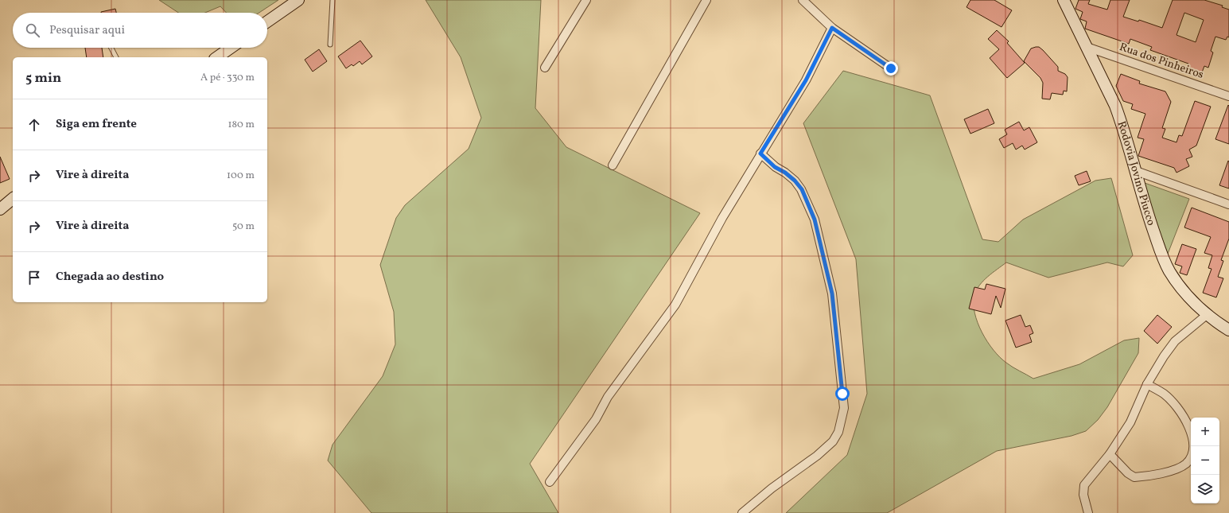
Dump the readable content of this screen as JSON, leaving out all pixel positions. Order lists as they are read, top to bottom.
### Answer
{
  "streets": {
    "main road": ["Rodovia Jovino Piucco"],
    "street": ["Rua dos Pinheiros"]
  },
  "crossings": [
    ["Rua dos Pinheiros", "Rodovia Jovino Piucco"]
  ],
  "page": {
    "search": "Pesquisar aqui",
    "heading": ["5 min", "A pé · 330 m"],
    "list": [
      ["Siga em frente", "180 m"],
      ["Vire à direita", "100 m"],
      ["Vire à direita", "50 m"],
      "Chegada ao destino"
    ],
    "map_buttons": ["+", "−"]
  }
}
